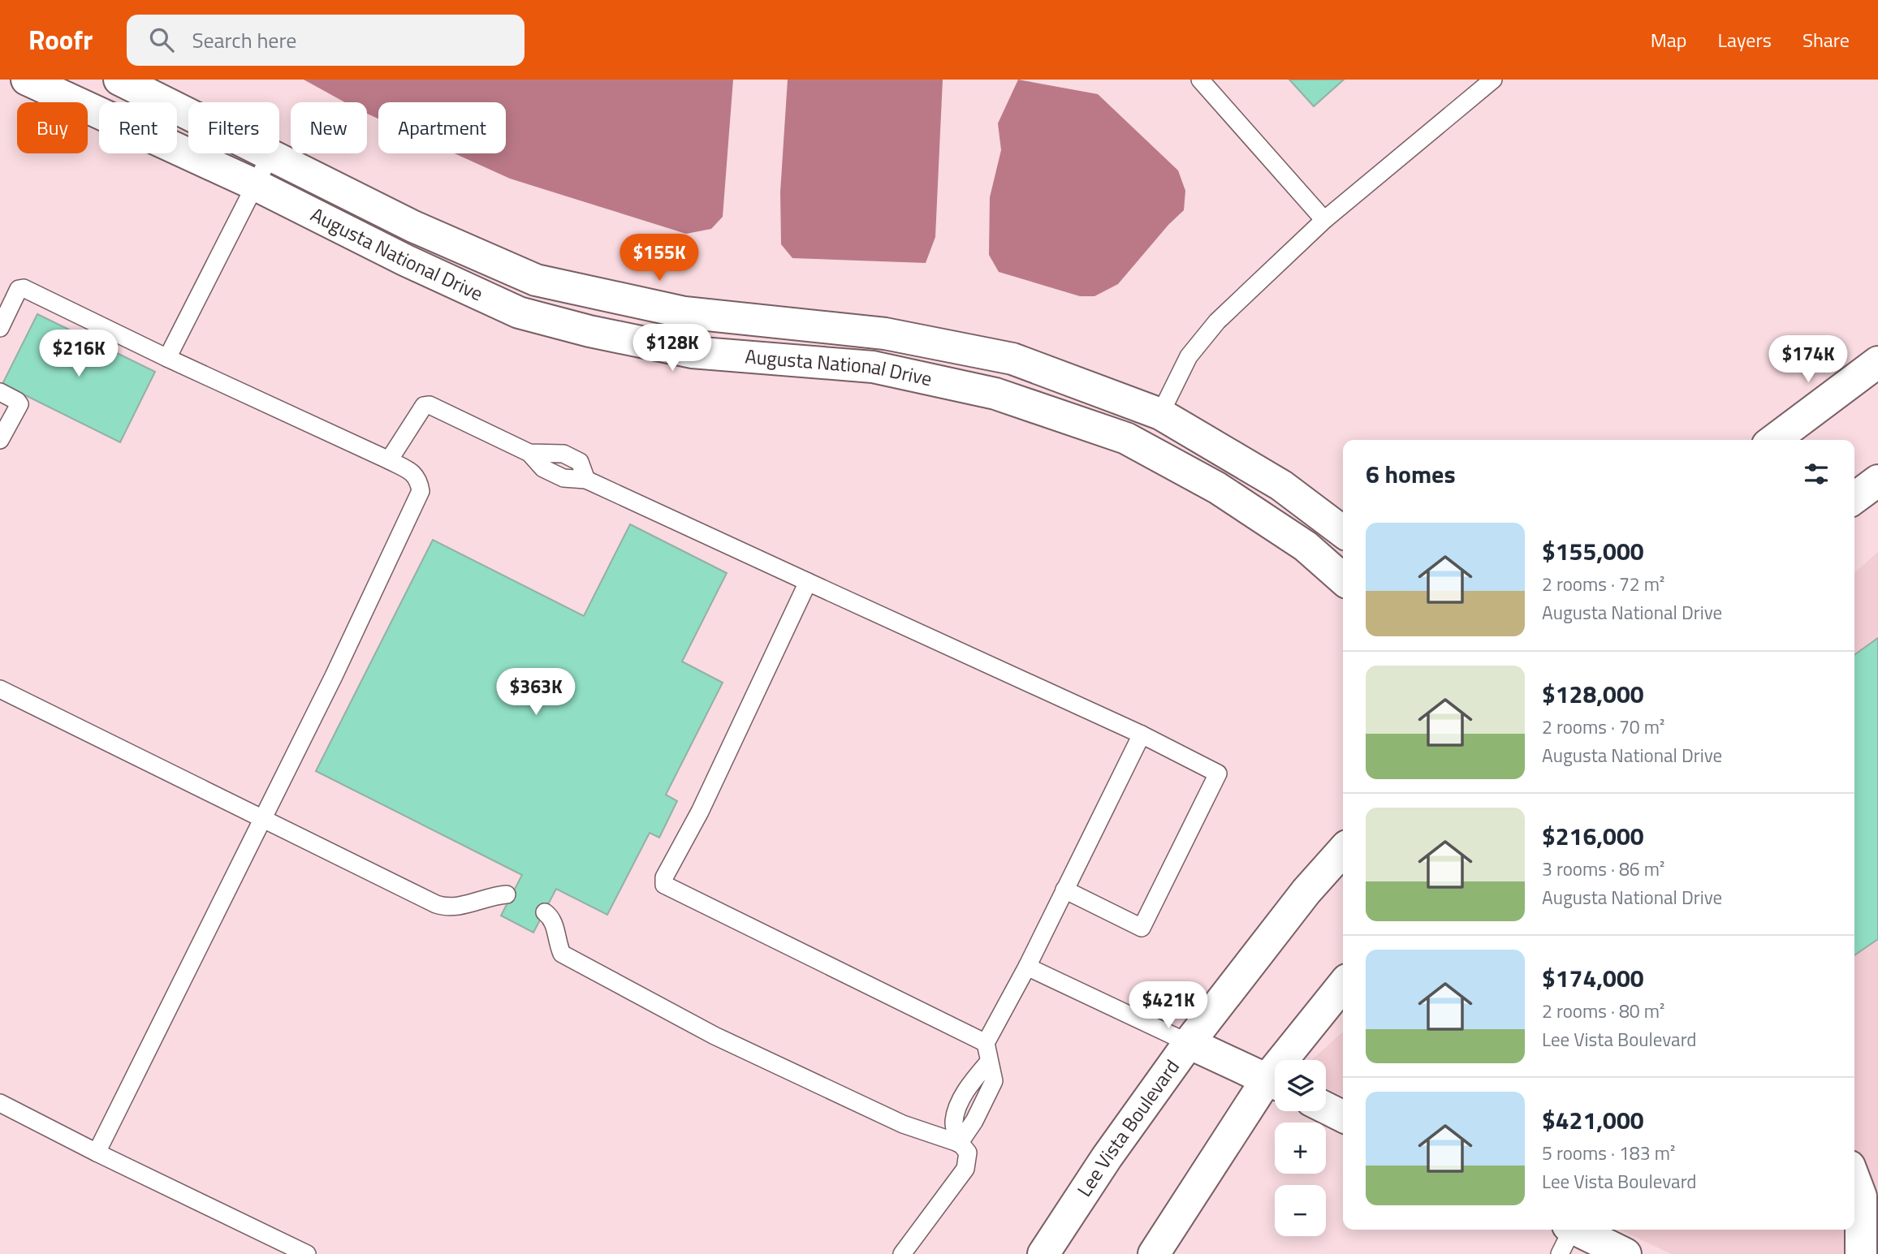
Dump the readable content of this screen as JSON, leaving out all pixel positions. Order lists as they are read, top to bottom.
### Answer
{
  "streets": {
    "street": ["Augusta National Drive", "Lee Vista Boulevard"]
  },
  "page": {
    "header": "Roofr",
    "search": "Search here",
    "nav": ["Map", "Layers", "Share"],
    "chip": [
      "Buy",
      "Rent",
      "Filters",
      "New",
      "Apartment"
    ],
    "price": [
      "$155K",
      "$128K",
      "$216K",
      "$174K",
      "$363K",
      "$421K"
    ],
    "heading": "6 homes",
    "list": [
      {
        "name": "$155,000",
        "note": "2 rooms · 72 m² · Augusta National Drive"
      },
      {
        "name": "$128,000",
        "note": "2 rooms · 70 m² · Augusta National Drive"
      },
      {
        "name": "$216,000",
        "note": "3 rooms · 86 m² · Augusta National Drive"
      },
      {
        "name": "$174,000",
        "note": "2 rooms · 80 m² · Lee Vista Boulevard"
      },
      {
        "name": "$421,000",
        "note": "5 rooms · 183 m² · Lee Vista Boulevard"
      }
    ],
    "map_buttons": ["+", "−"]
  }
}
